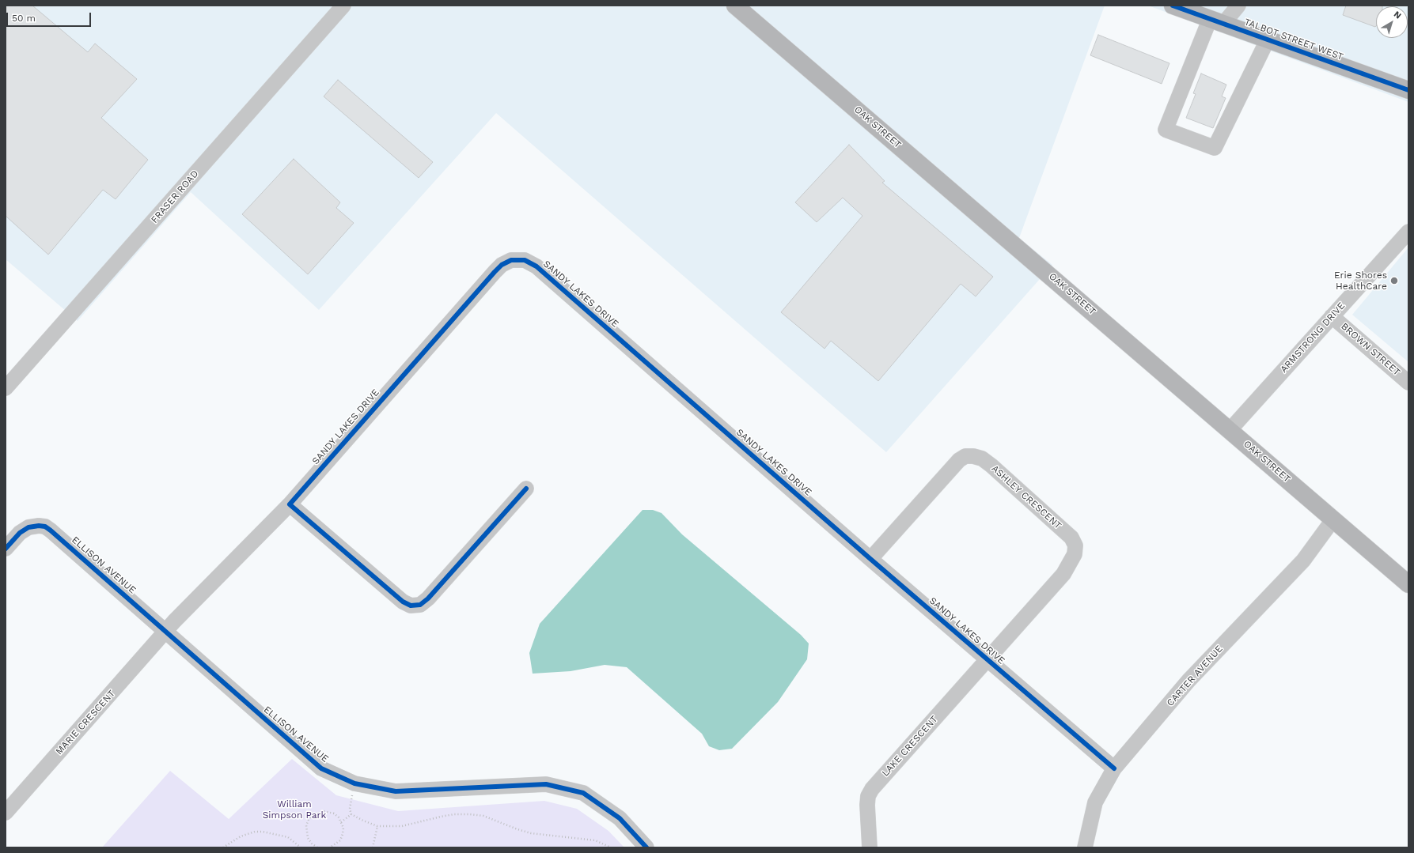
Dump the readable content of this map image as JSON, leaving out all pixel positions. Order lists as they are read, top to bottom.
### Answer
{
  "streets": {
    "main road": ["TALBOT STREET WEST", "OAK STREET"],
    "street": [
      "FRASER ROAD",
      "SANDY LAKES DRIVE",
      "ARMSTRONG DRIVE",
      "BROWN STREET",
      "ASHLEY CRESCENT",
      "ELLISON AVENUE",
      "CARTER AVENUE",
      "MARIE CRESCENT",
      "LAKE CRESCENT"
    ]
  },
  "crossings": [
    ["OAK STREET", "ARMSTRONG DRIVE"],
    ["OAK STREET", "CARTER AVENUE"],
    ["SANDY LAKES DRIVE", "ASHLEY CRESCENT"],
    ["SANDY LAKES DRIVE", "ELLISON AVENUE"],
    ["SANDY LAKES DRIVE", "CARTER AVENUE"],
    ["SANDY LAKES DRIVE", "MARIE CRESCENT"],
    ["SANDY LAKES DRIVE", "LAKE CRESCENT"],
    ["ARMSTRONG DRIVE", "BROWN STREET"],
    ["ASHLEY CRESCENT", "LAKE CRESCENT"],
    ["ELLISON AVENUE", "MARIE CRESCENT"]
  ],
  "parks": ["William Simpson Park"],
  "places": ["Erie Shores HealthCare"],
  "scale_bar": "50 m",
  "north": "top right"
}
